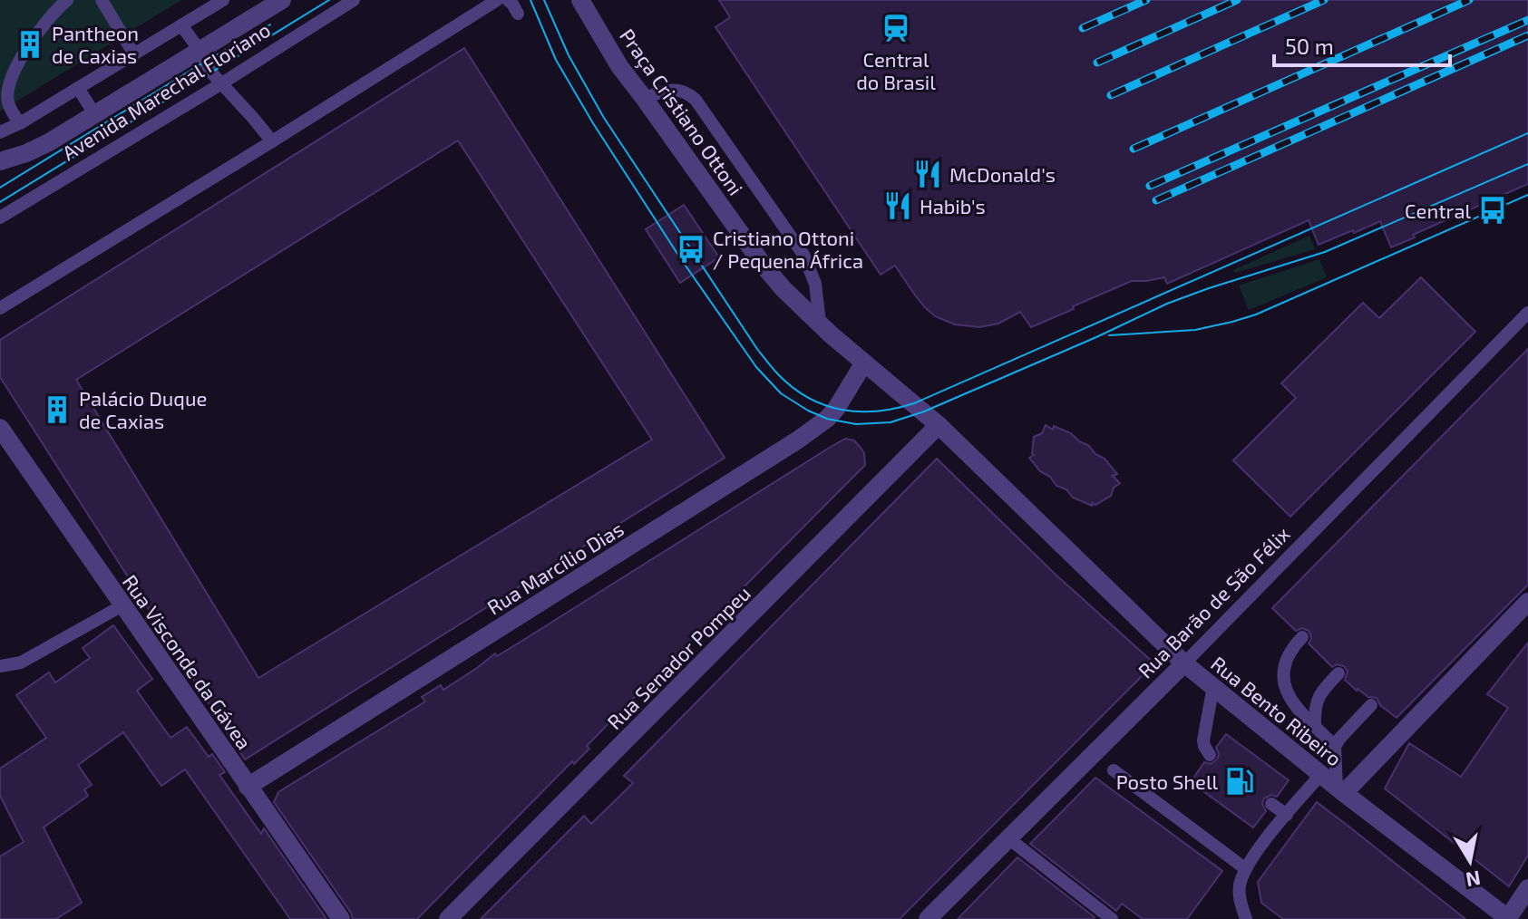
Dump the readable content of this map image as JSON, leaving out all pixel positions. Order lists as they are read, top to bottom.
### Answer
{
  "streets": {
    "street": [
      "Avenida Marechal Floriano",
      "Praça Cristiano Ottoni",
      "Rua Marcílio Dias",
      "Rua Barão de São Félix",
      "Rua Senador Pompeu",
      "Rua Visconde da Gávea",
      "Rua Bento Ribeiro"
    ]
  },
  "crossings": [
    ["Praça Cristiano Ottoni", "Rua Marcílio Dias"],
    ["Praça Cristiano Ottoni", "Rua Senador Pompeu"],
    ["Praça Cristiano Ottoni", "Rua Bento Ribeiro"],
    ["Rua Marcílio Dias", "Rua Visconde da Gávea"],
    ["Rua Barão de São Félix", "Rua Bento Ribeiro"],
    ["Rua Senador Pompeu", "Rua Bento Ribeiro"]
  ],
  "places": {
    "station": ["Central do Brasil"],
    "building": ["Pantheon de Caxias", "Palácio Duque de Caxias"],
    "restaurant": ["McDonald's", "Habib's"],
    "bus stop": ["Central", "Cristiano Ottoni / Pequena África"],
    "fuel station": ["Posto Shell"]
  },
  "scale_bar": "50 m",
  "north": "bottom"
}
